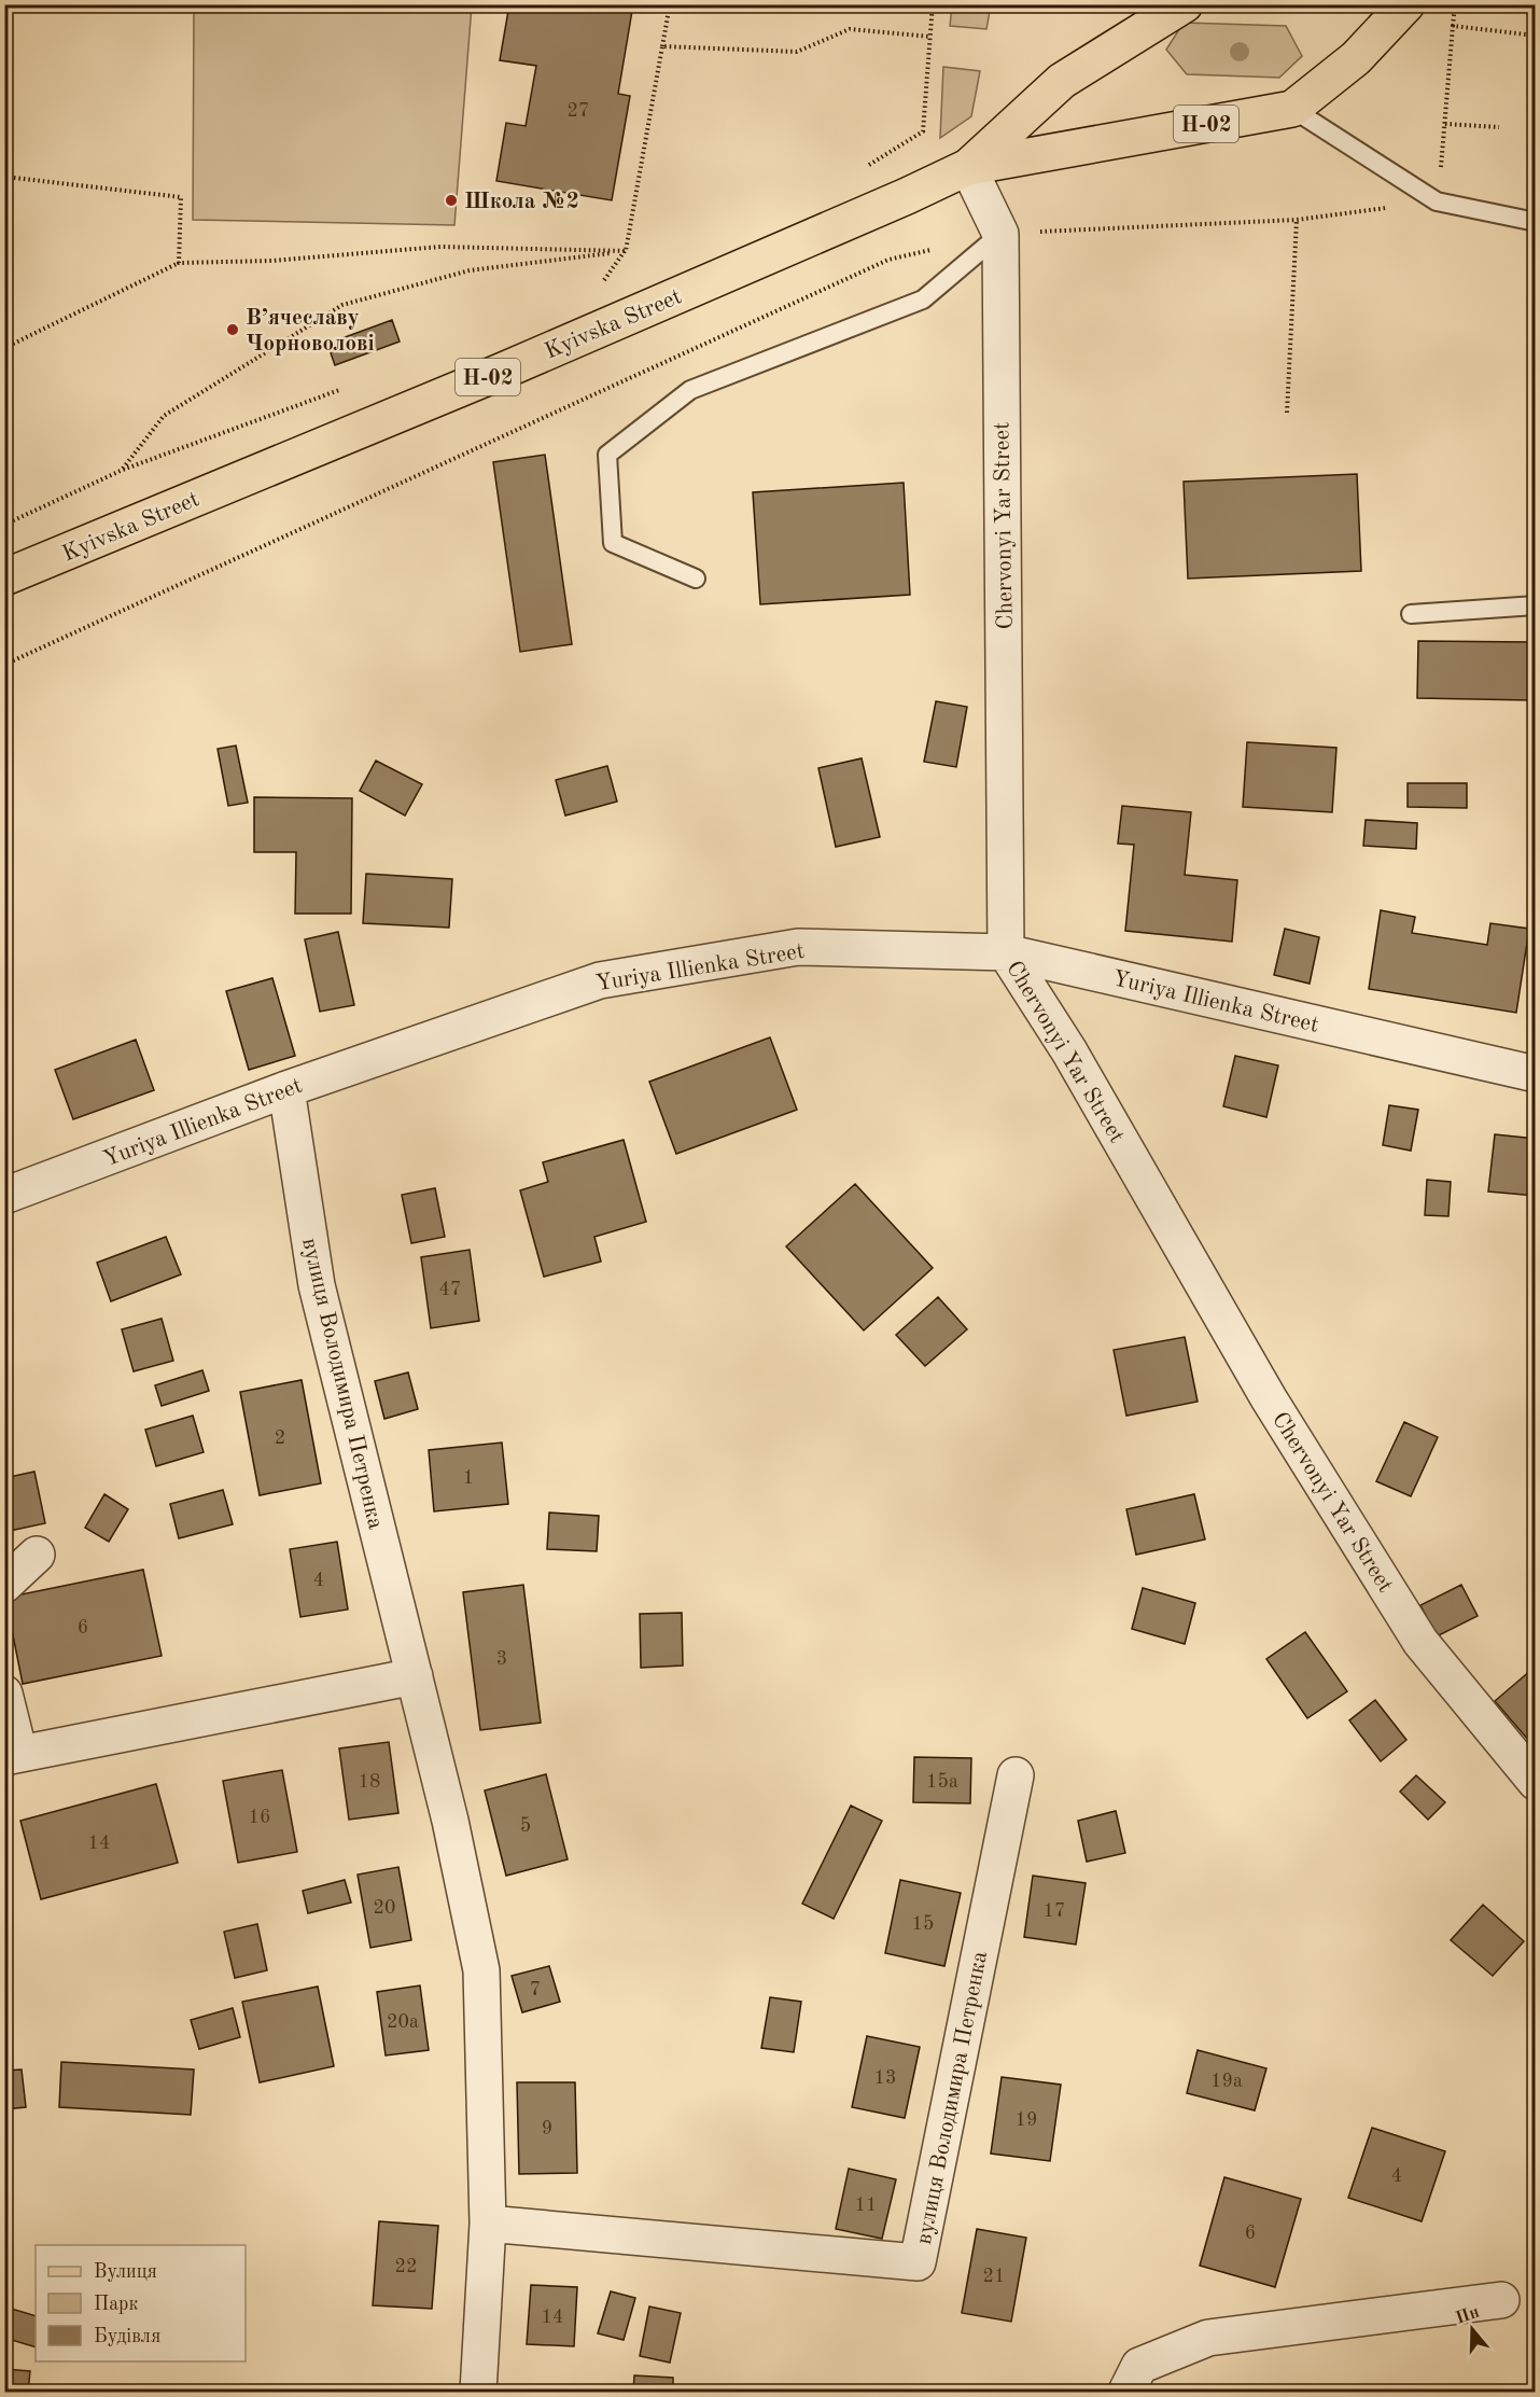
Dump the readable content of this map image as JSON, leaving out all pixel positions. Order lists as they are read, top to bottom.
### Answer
{
  "streets": {
    "main road": ["Н-02", "Kyivska Street"],
    "street": ["Chervonyi Yar Street", "Yuriya Illienka Street", "вулиця Володимира Петренка"]
  },
  "crossings": [
    ["Kyivska Street", "Chervonyi Yar Street"],
    ["Chervonyi Yar Street", "Yuriya Illienka Street"],
    ["Yuriya Illienka Street", "вулиця Володимира Петренка"]
  ],
  "places": ["Школа №2", "В’ячеславу Чорноволові"],
  "house_numbers": [
    "27",
    "47",
    "2",
    "1",
    "4",
    "6",
    "3",
    "18",
    "15а",
    "16",
    "5",
    "14",
    "20",
    "17",
    "15",
    "7",
    "20а",
    "13",
    "19а",
    "19",
    "9",
    "4",
    "11",
    "6",
    "22",
    "21",
    "14"
  ],
  "legend": ["Вулиця", "Парк", "Будівля"],
  "north": "top"
}
